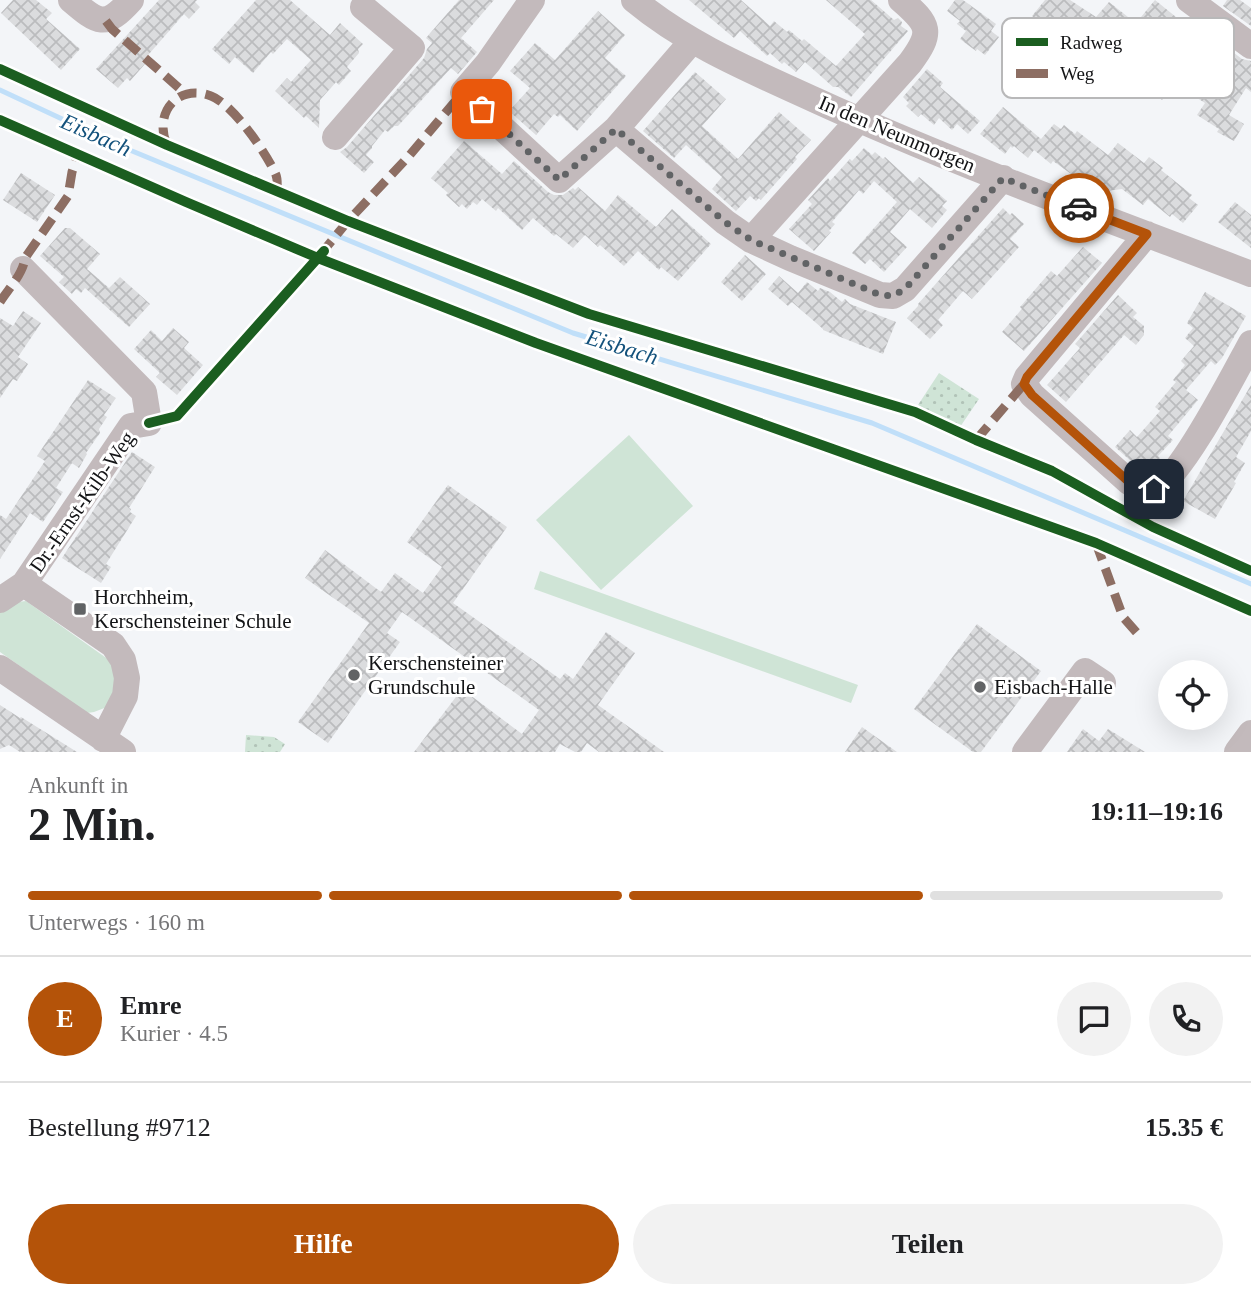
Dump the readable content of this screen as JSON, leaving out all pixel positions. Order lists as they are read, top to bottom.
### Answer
{
  "streets": {
    "street": ["In den Neunmorgen", "Dr.-Ernst-Kilb-Weg"]
  },
  "water": ["Eisbach"],
  "places": {
    "transit": ["Horchheim, Kerschensteiner Schule"],
    "other": ["Kerschensteiner Grundschule", "Eisbach-Halle"]
  },
  "legend": ["Radweg", "Weg"],
  "page": {
    "heading": ["2 Min.", "Ankunft in", "19:11–19:16"],
    "panel": [
      "Emre",
      "Kurier · 4.5",
      "Bestellung #9712",
      "15.35 €"
    ],
    "bar": "Unterwegs · 160 m",
    "round": "E",
    "buttons": ["Hilfe", "Teilen"]
  }
}
